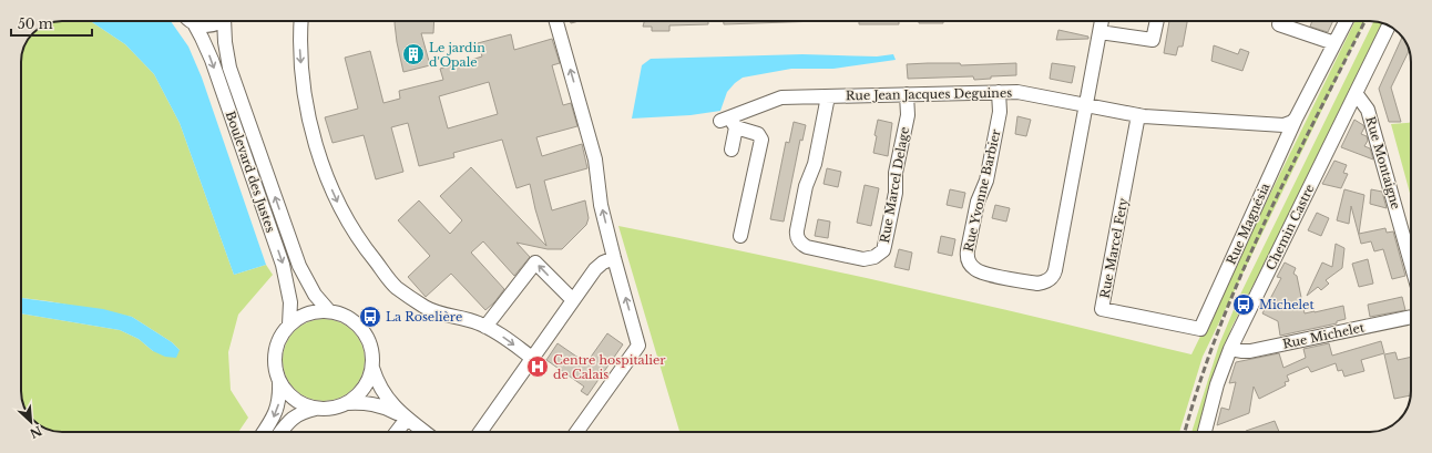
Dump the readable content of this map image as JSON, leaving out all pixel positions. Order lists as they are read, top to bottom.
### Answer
{
  "streets": {
    "street": [
      "Rue Jean Jacques Deguines",
      "Rue Montaigne",
      "Boulevard des Justes",
      "Rue Marcel Delage",
      "Rue Yvonne Barbier",
      "Rue Magnésia",
      "Chemin Castre",
      "Rue Marcel Fety",
      "Rue Michelet"
    ]
  },
  "crossings": [
    ["Rue Jean Jacques Deguines", "Rue Marcel Delage"],
    ["Rue Jean Jacques Deguines", "Rue Yvonne Barbier"],
    ["Rue Jean Jacques Deguines", "Rue Magnésia"],
    ["Rue Jean Jacques Deguines", "Rue Marcel Fety"],
    ["Rue Montaigne", "Chemin Castre"],
    ["Rue Magnésia", "Rue Marcel Fety"],
    ["Chemin Castre", "Rue Michelet"]
  ],
  "places": {
    "building": ["Le jardin d'Opale"],
    "bus stop": ["Michelet", "La Roselière"],
    "hospital": ["Centre hospitalier de Calais"]
  },
  "scale_bar": "50 m",
  "north": "bottom right"
}
